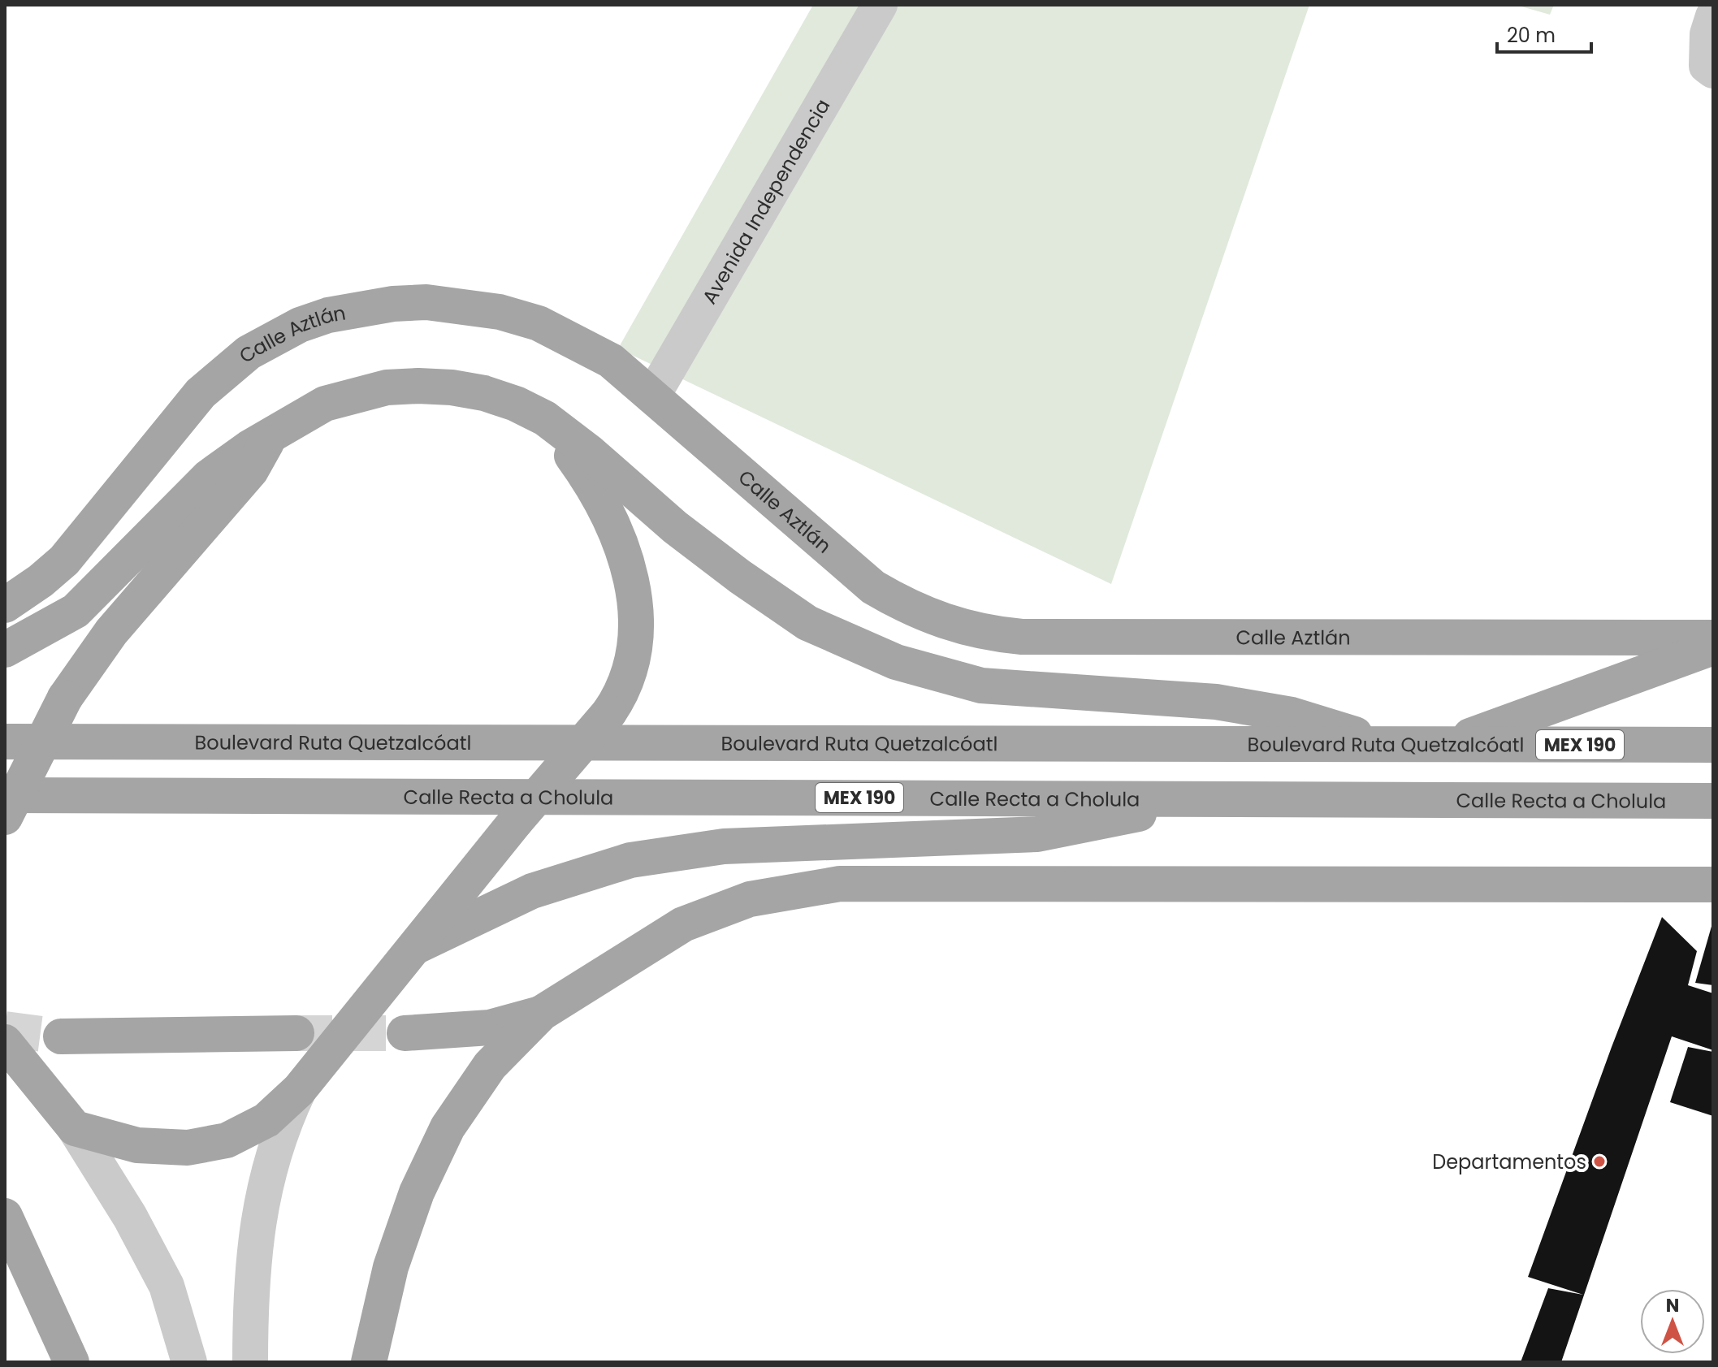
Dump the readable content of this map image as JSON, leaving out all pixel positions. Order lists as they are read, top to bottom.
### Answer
{
  "streets": {
    "main road": [
      "Calle Aztlán",
      "Boulevard Ruta Quetzalcóatl",
      "MEX 190",
      "Calle Recta a Cholula"
    ],
    "street": ["Avenida Independencia"]
  },
  "crossings": [
    ["Avenida Independencia", "Calle Aztlán"]
  ],
  "places": ["Departamentos"],
  "scale_bar": "20 m",
  "north": "top"
}
